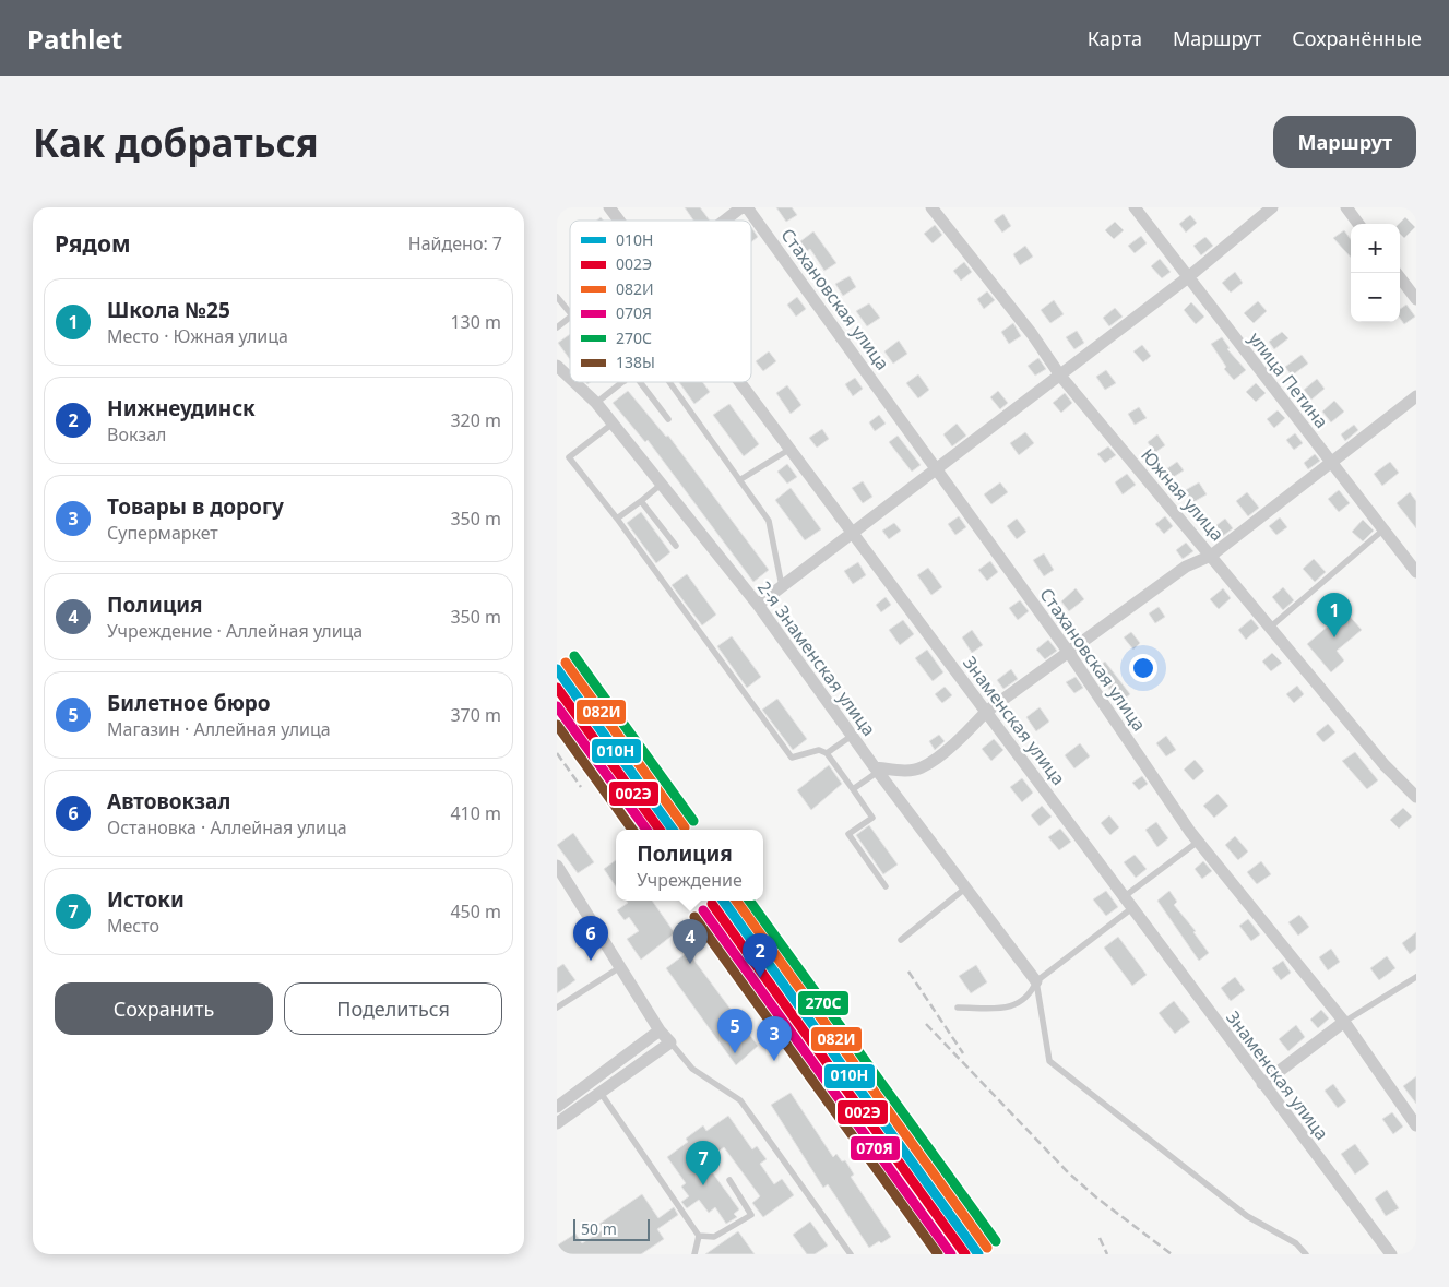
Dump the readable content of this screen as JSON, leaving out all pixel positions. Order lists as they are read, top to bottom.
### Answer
{
  "streets": {
    "street": [
      "Стахановская улица",
      "улица Петина",
      "Южная улица",
      "2-я Знаменская улица",
      "Знаменская улица"
    ]
  },
  "lines": [
    "transit line 270С",
    "transit line 082И",
    "transit line 010Н",
    "transit line 002Э",
    "transit line 070Я",
    "transit line 138Ы"
  ],
  "legend": [
    "010Н",
    "002Э",
    "082И",
    "070Я",
    "270С",
    "138Ы"
  ],
  "scale_bar": "50 m",
  "page": {
    "header": "Pathlet",
    "nav": ["Карта", "Маршрут", "Сохранённые"],
    "buttons": [
      "Маршрут",
      ["Сохранить", "Поделиться"]
    ],
    "title": "Как добраться",
    "heading": ["Рядом", "Найдено: 7"],
    "map_buttons": ["+", "−"],
    "list": [
      {
        "mark": "1",
        "name": "Школа №25",
        "note": "Место · Южная улица",
        "value": "130 m"
      },
      {
        "mark": "2",
        "name": "Нижнеудинск",
        "note": "Вокзал",
        "value": "320 m"
      },
      {
        "mark": "3",
        "name": "Товары в дорогу",
        "note": "Супермаркет",
        "value": "350 m"
      },
      {
        "mark": "4",
        "name": "Полиция",
        "note": "Учреждение · Аллейная улица",
        "value": "350 m"
      },
      {
        "mark": "5",
        "name": "Билетное бюро",
        "note": "Магазин · Аллейная улица",
        "value": "370 m"
      },
      {
        "mark": "6",
        "name": "Автовокзал",
        "note": "Остановка · Аллейная улица",
        "value": "410 m"
      },
      {
        "mark": "7",
        "name": "Истоки",
        "note": "Место",
        "value": "450 m"
      }
    ],
    "pins": [
      "1",
      "6",
      "4",
      "2",
      "5",
      "3",
      "7"
    ],
    "popup": ["Полиция", "Учреждение"],
    "scale": "50 m"
  }
}
